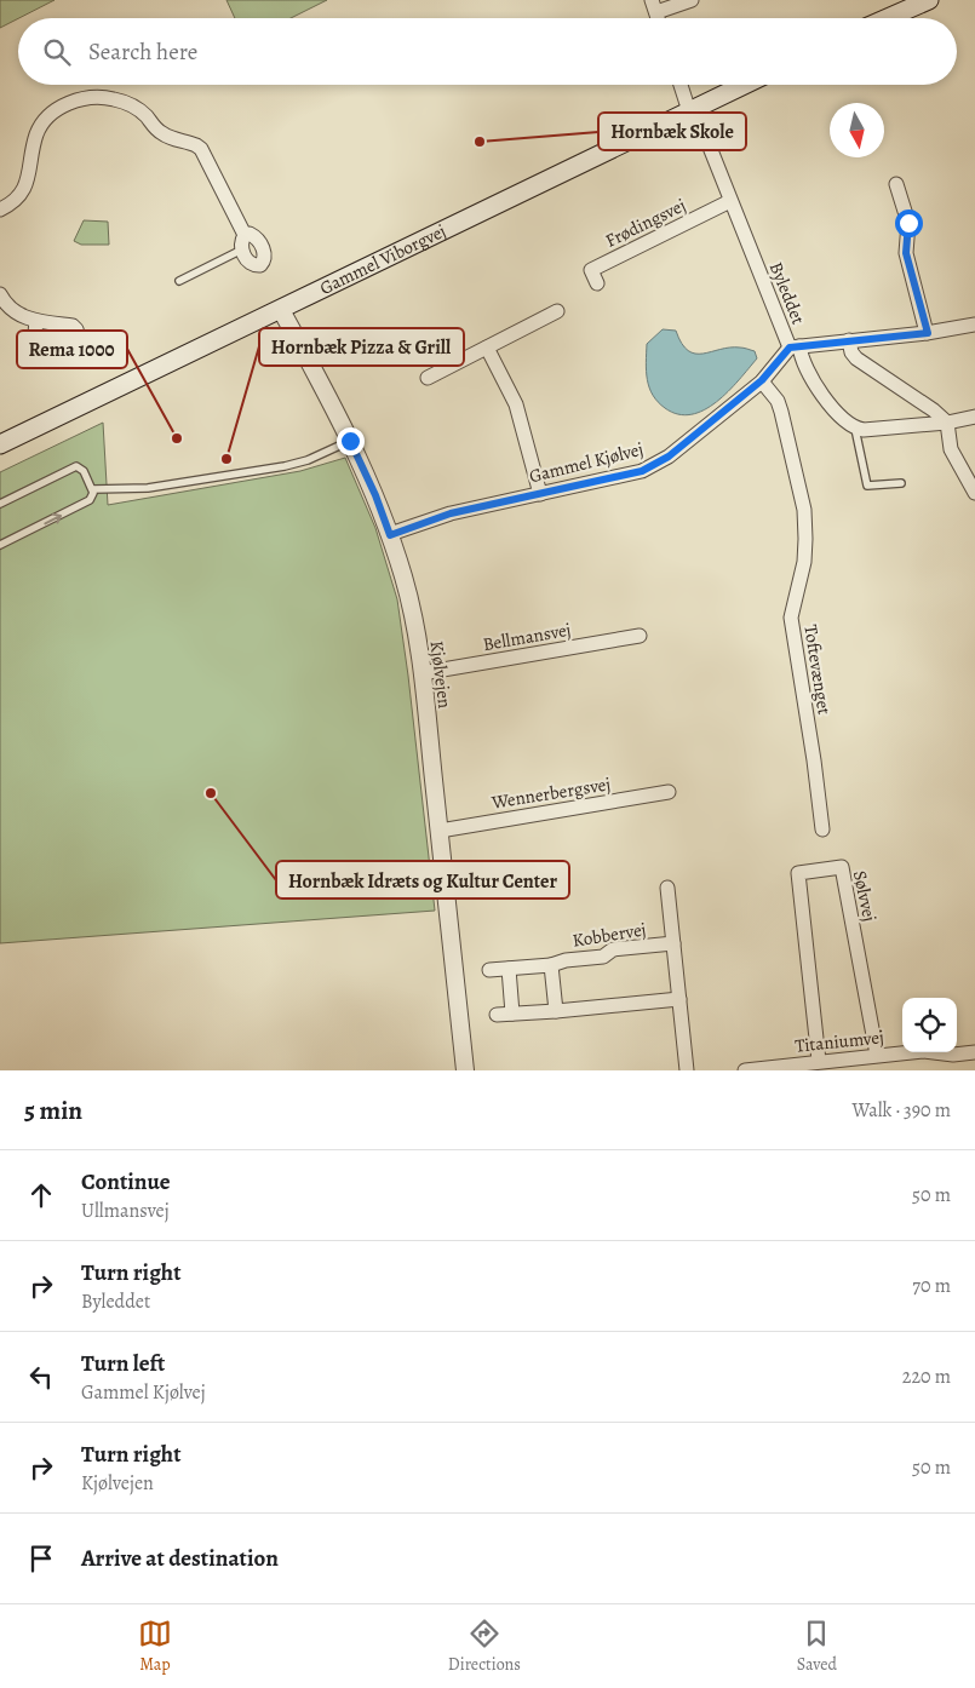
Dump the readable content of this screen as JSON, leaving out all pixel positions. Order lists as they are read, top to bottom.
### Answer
{
  "streets": {
    "main road": ["Gammel Viborgvej"],
    "street": [
      "Frødingsvej",
      "Byleddet",
      "Gammel Kjølvej",
      "Bellmansvej",
      "Toftevænget",
      "Kjølvejen",
      "Wennerbergsvej",
      "Sølvvej",
      "Kobbervej",
      "Titaniumvej"
    ]
  },
  "crossings": [
    ["Frødingsvej", "Byleddet"],
    ["Gammel Viborgvej", "Kjølvejen"],
    ["Byleddet", "Gammel Kjølvej"],
    ["Gammel Kjølvej", "Toftevænget"],
    ["Gammel Kjølvej", "Kjølvejen"],
    ["Bellmansvej", "Kjølvejen"],
    ["Kjølvejen", "Wennerbergsvej"],
    ["Sølvvej", "Titaniumvej"]
  ],
  "places": [
    "Hornbæk Skole",
    "Rema 1000",
    "Hornbæk Pizza & Grill",
    "Hornbæk Idræts og Kultur Center"
  ],
  "north": "bottom",
  "page": {
    "search": "Search here",
    "heading": ["5 min", "Walk · 390 m"],
    "list": [
      ["Continue", "Ullmansvej", "50 m"],
      ["Turn right", "Byleddet", "70 m"],
      ["Turn left", "Gammel Kjølvej", "220 m"],
      ["Turn right", "Kjølvejen", "50 m"],
      "Arrive at destination"
    ],
    "nav": ["Map", "Directions", "Saved"]
  }
}
